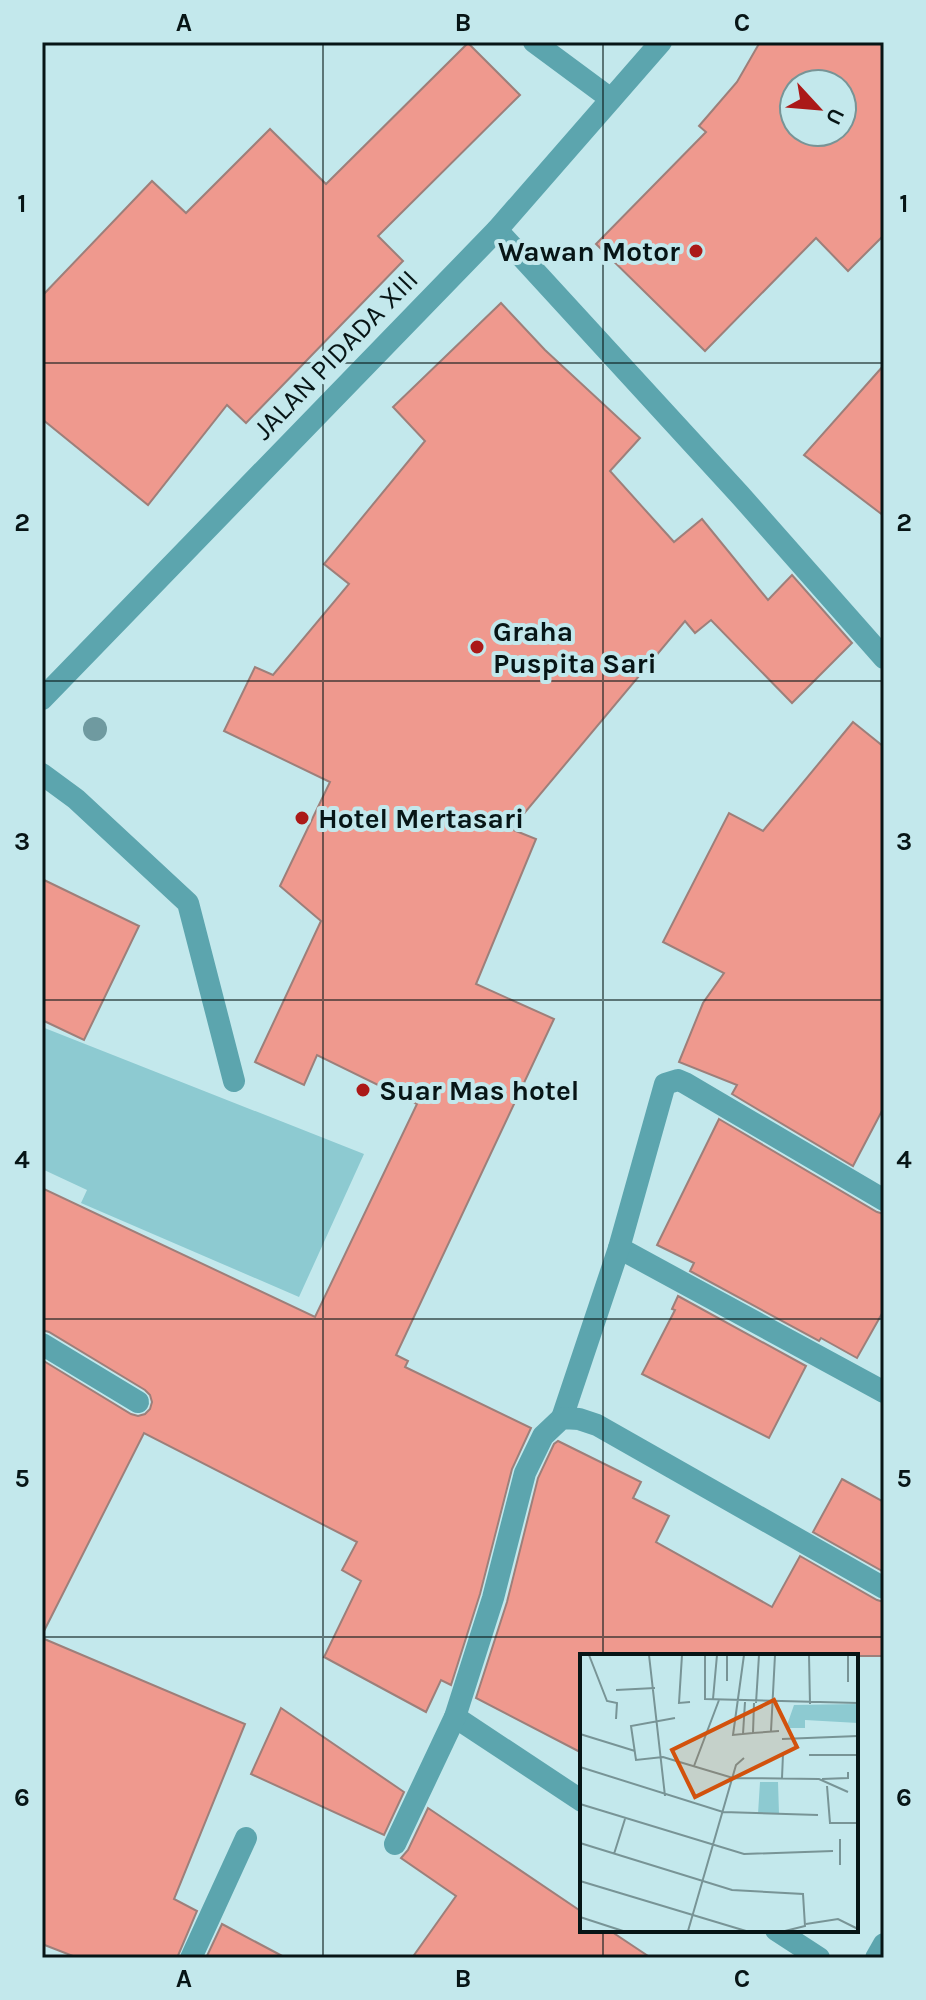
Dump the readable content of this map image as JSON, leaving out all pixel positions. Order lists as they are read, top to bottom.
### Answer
{
  "streets": {
    "street": ["JALAN PIDADA XIII"]
  },
  "places": [
    "Wawan Motor",
    "Graha Puspita Sari",
    "Hotel Mertasari",
    "Suar Mas hotel"
  ],
  "north": "bottom right",
  "grid": {
    "columns": ["A", "B", "C"],
    "rows": [
      "1",
      "2",
      "3",
      "4",
      "5",
      "6"
    ]
  }
}
